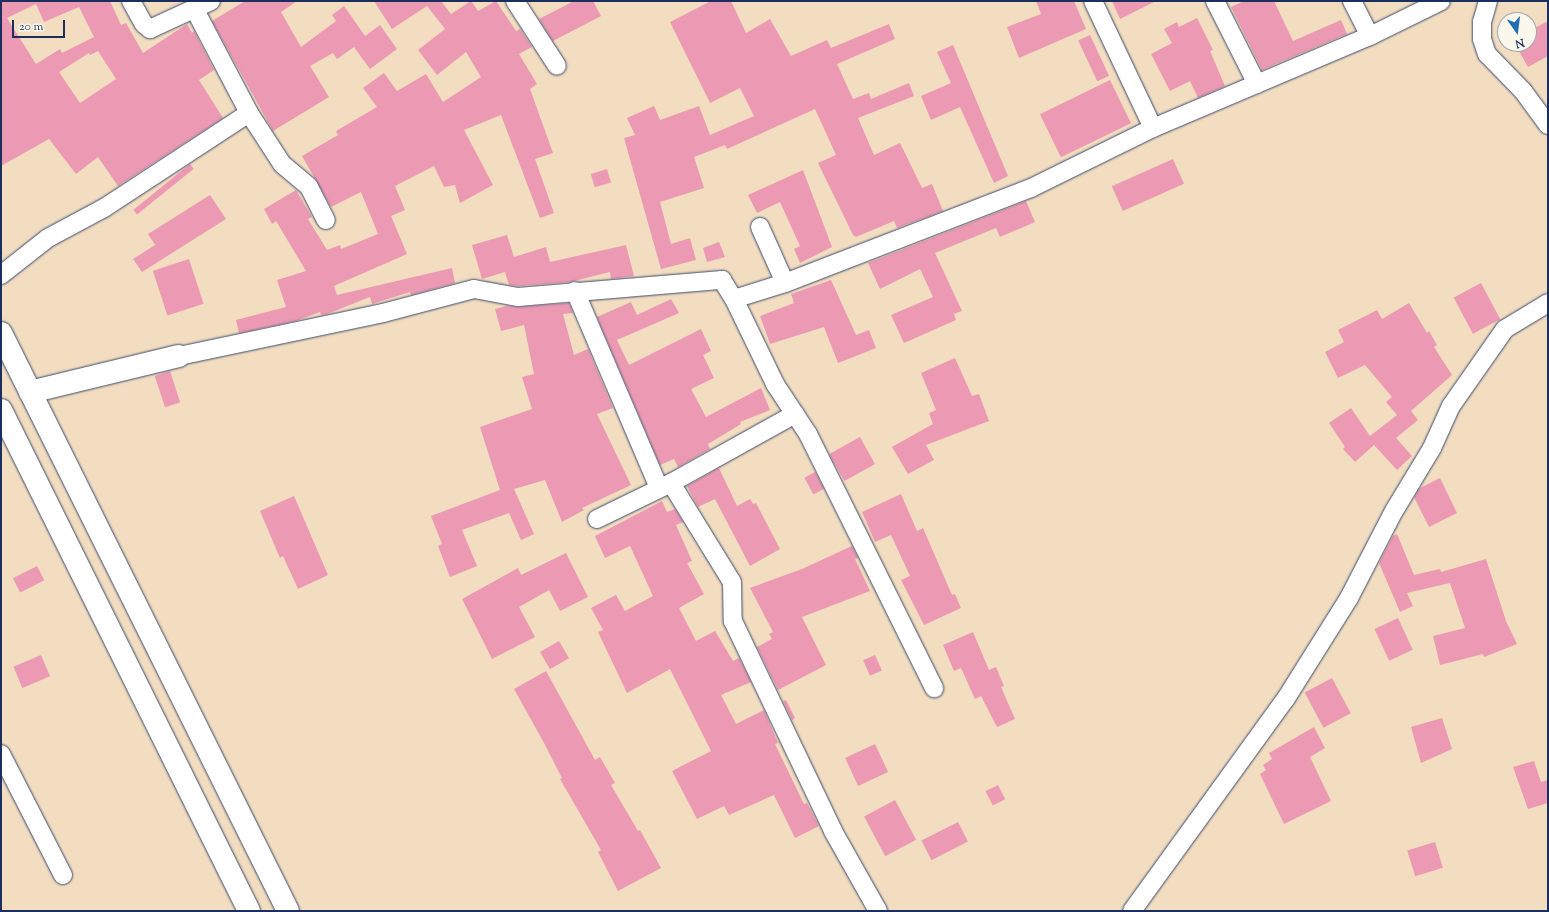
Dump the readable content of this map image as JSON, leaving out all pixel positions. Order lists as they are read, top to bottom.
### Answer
{
  "scale_bar": "20 m",
  "north": "bottom"
}
